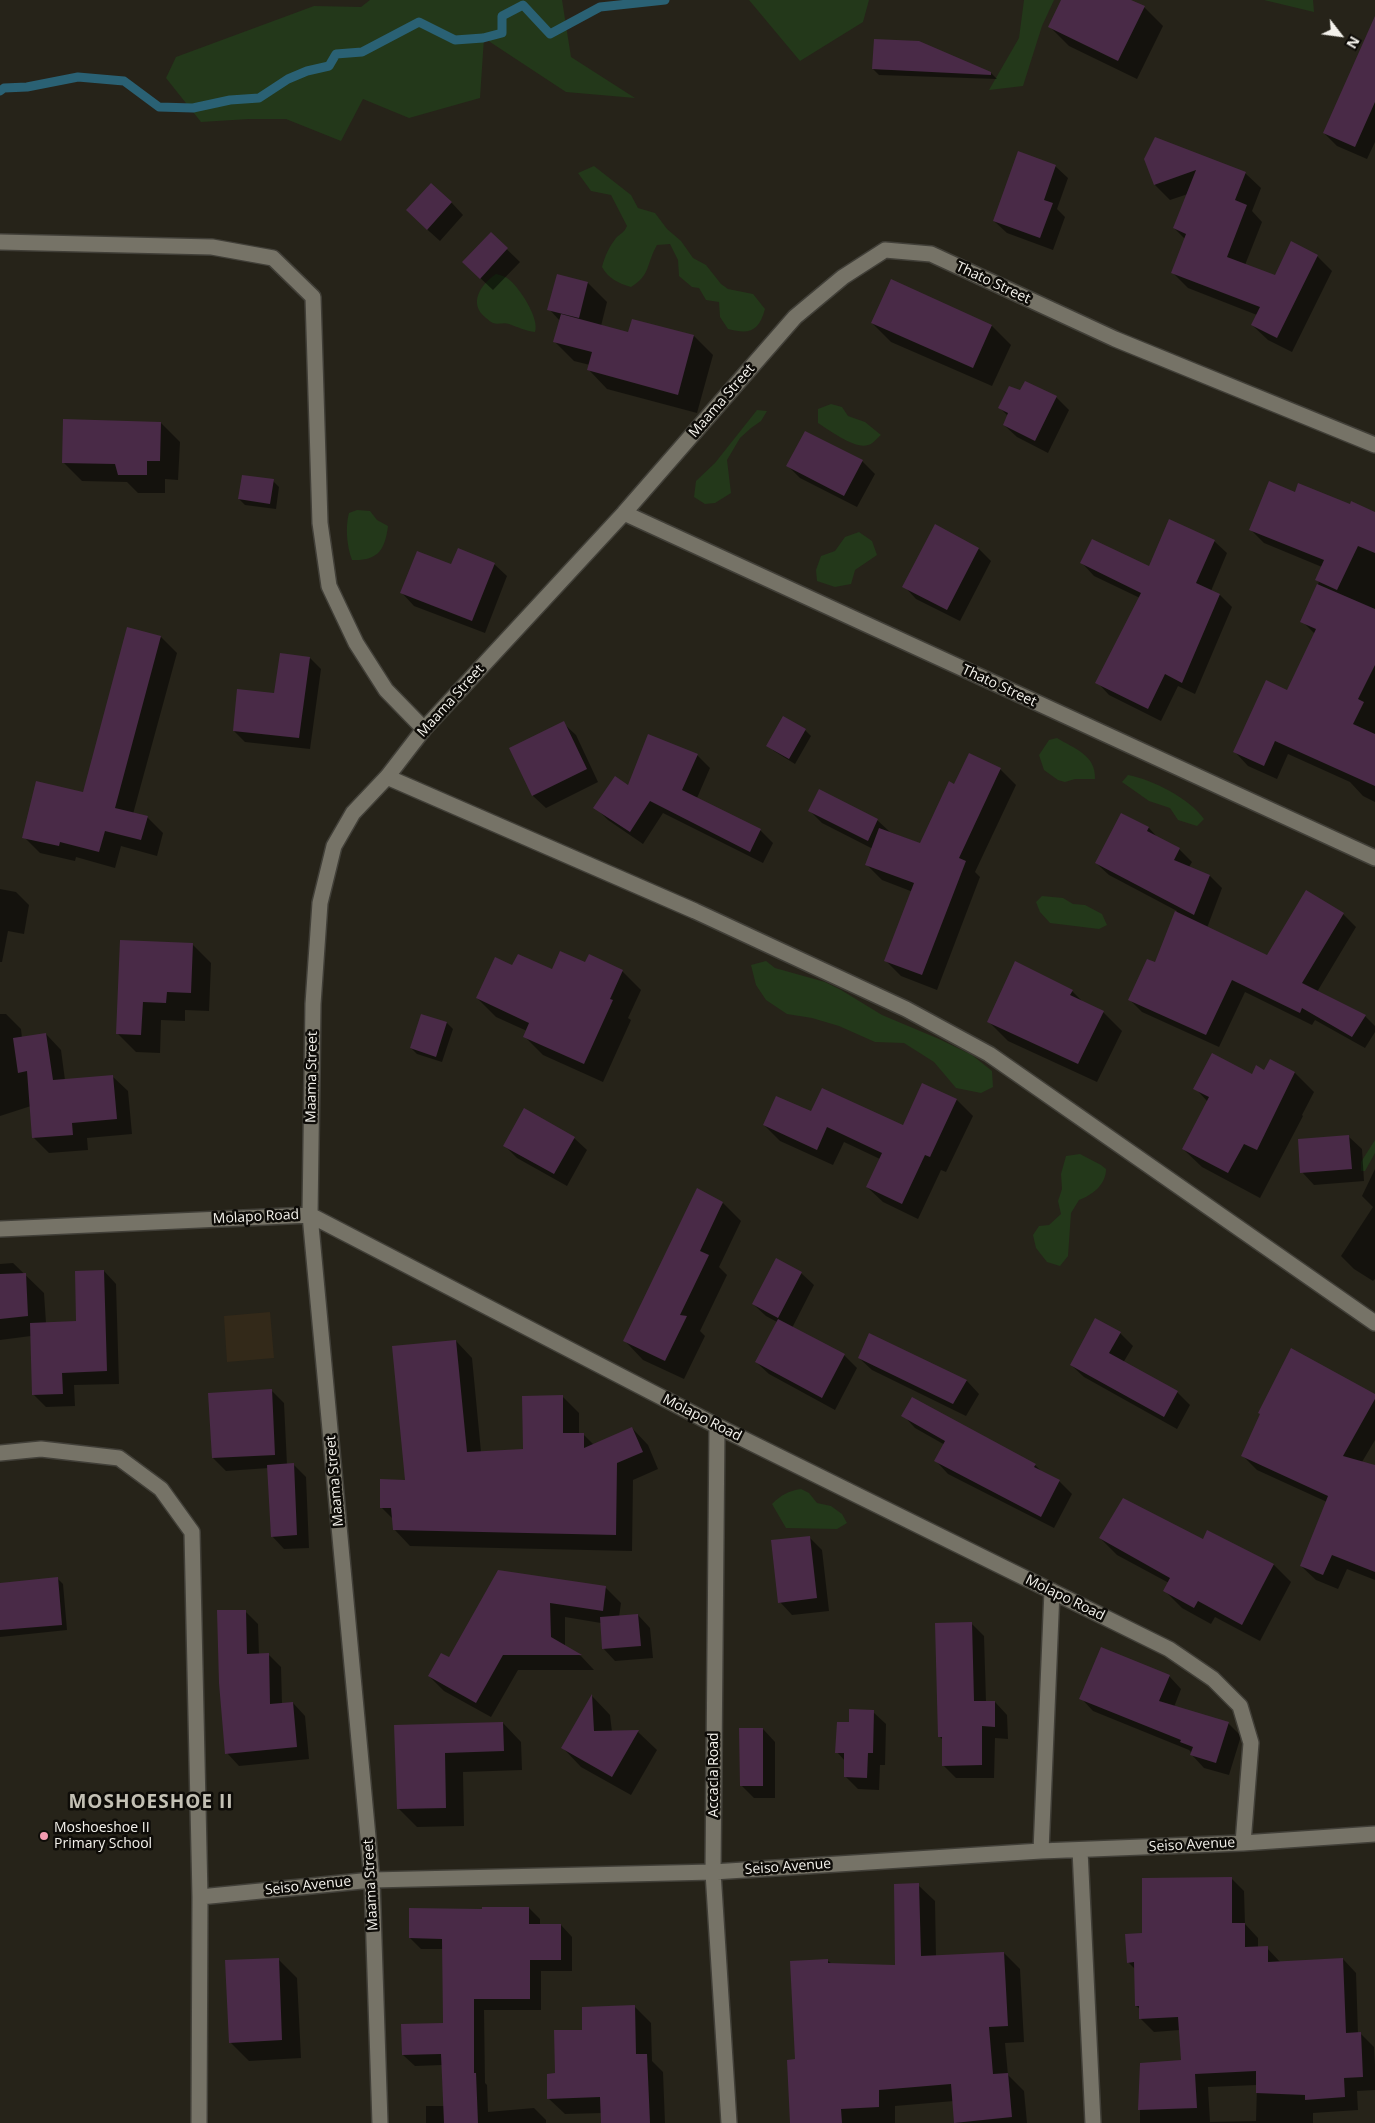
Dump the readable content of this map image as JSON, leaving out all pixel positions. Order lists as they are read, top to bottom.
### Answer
{
  "streets": {
    "street": [
      "Thato Street",
      "Maama Street",
      "Molapo Road",
      "Accacia Road",
      "Seiso Avenue"
    ]
  },
  "crossings": [
    ["Thato Street", "Maama Street"],
    ["Maama Street", "Molapo Road"],
    ["Maama Street", "Seiso Avenue"],
    ["Molapo Road", "Accacia Road"],
    ["Molapo Road", "Seiso Avenue"],
    ["Accacia Road", "Seiso Avenue"]
  ],
  "districts": ["MOSHOESHOE II"],
  "places": ["Moshoeshoe II Primary School"],
  "north": "bottom right"
}
